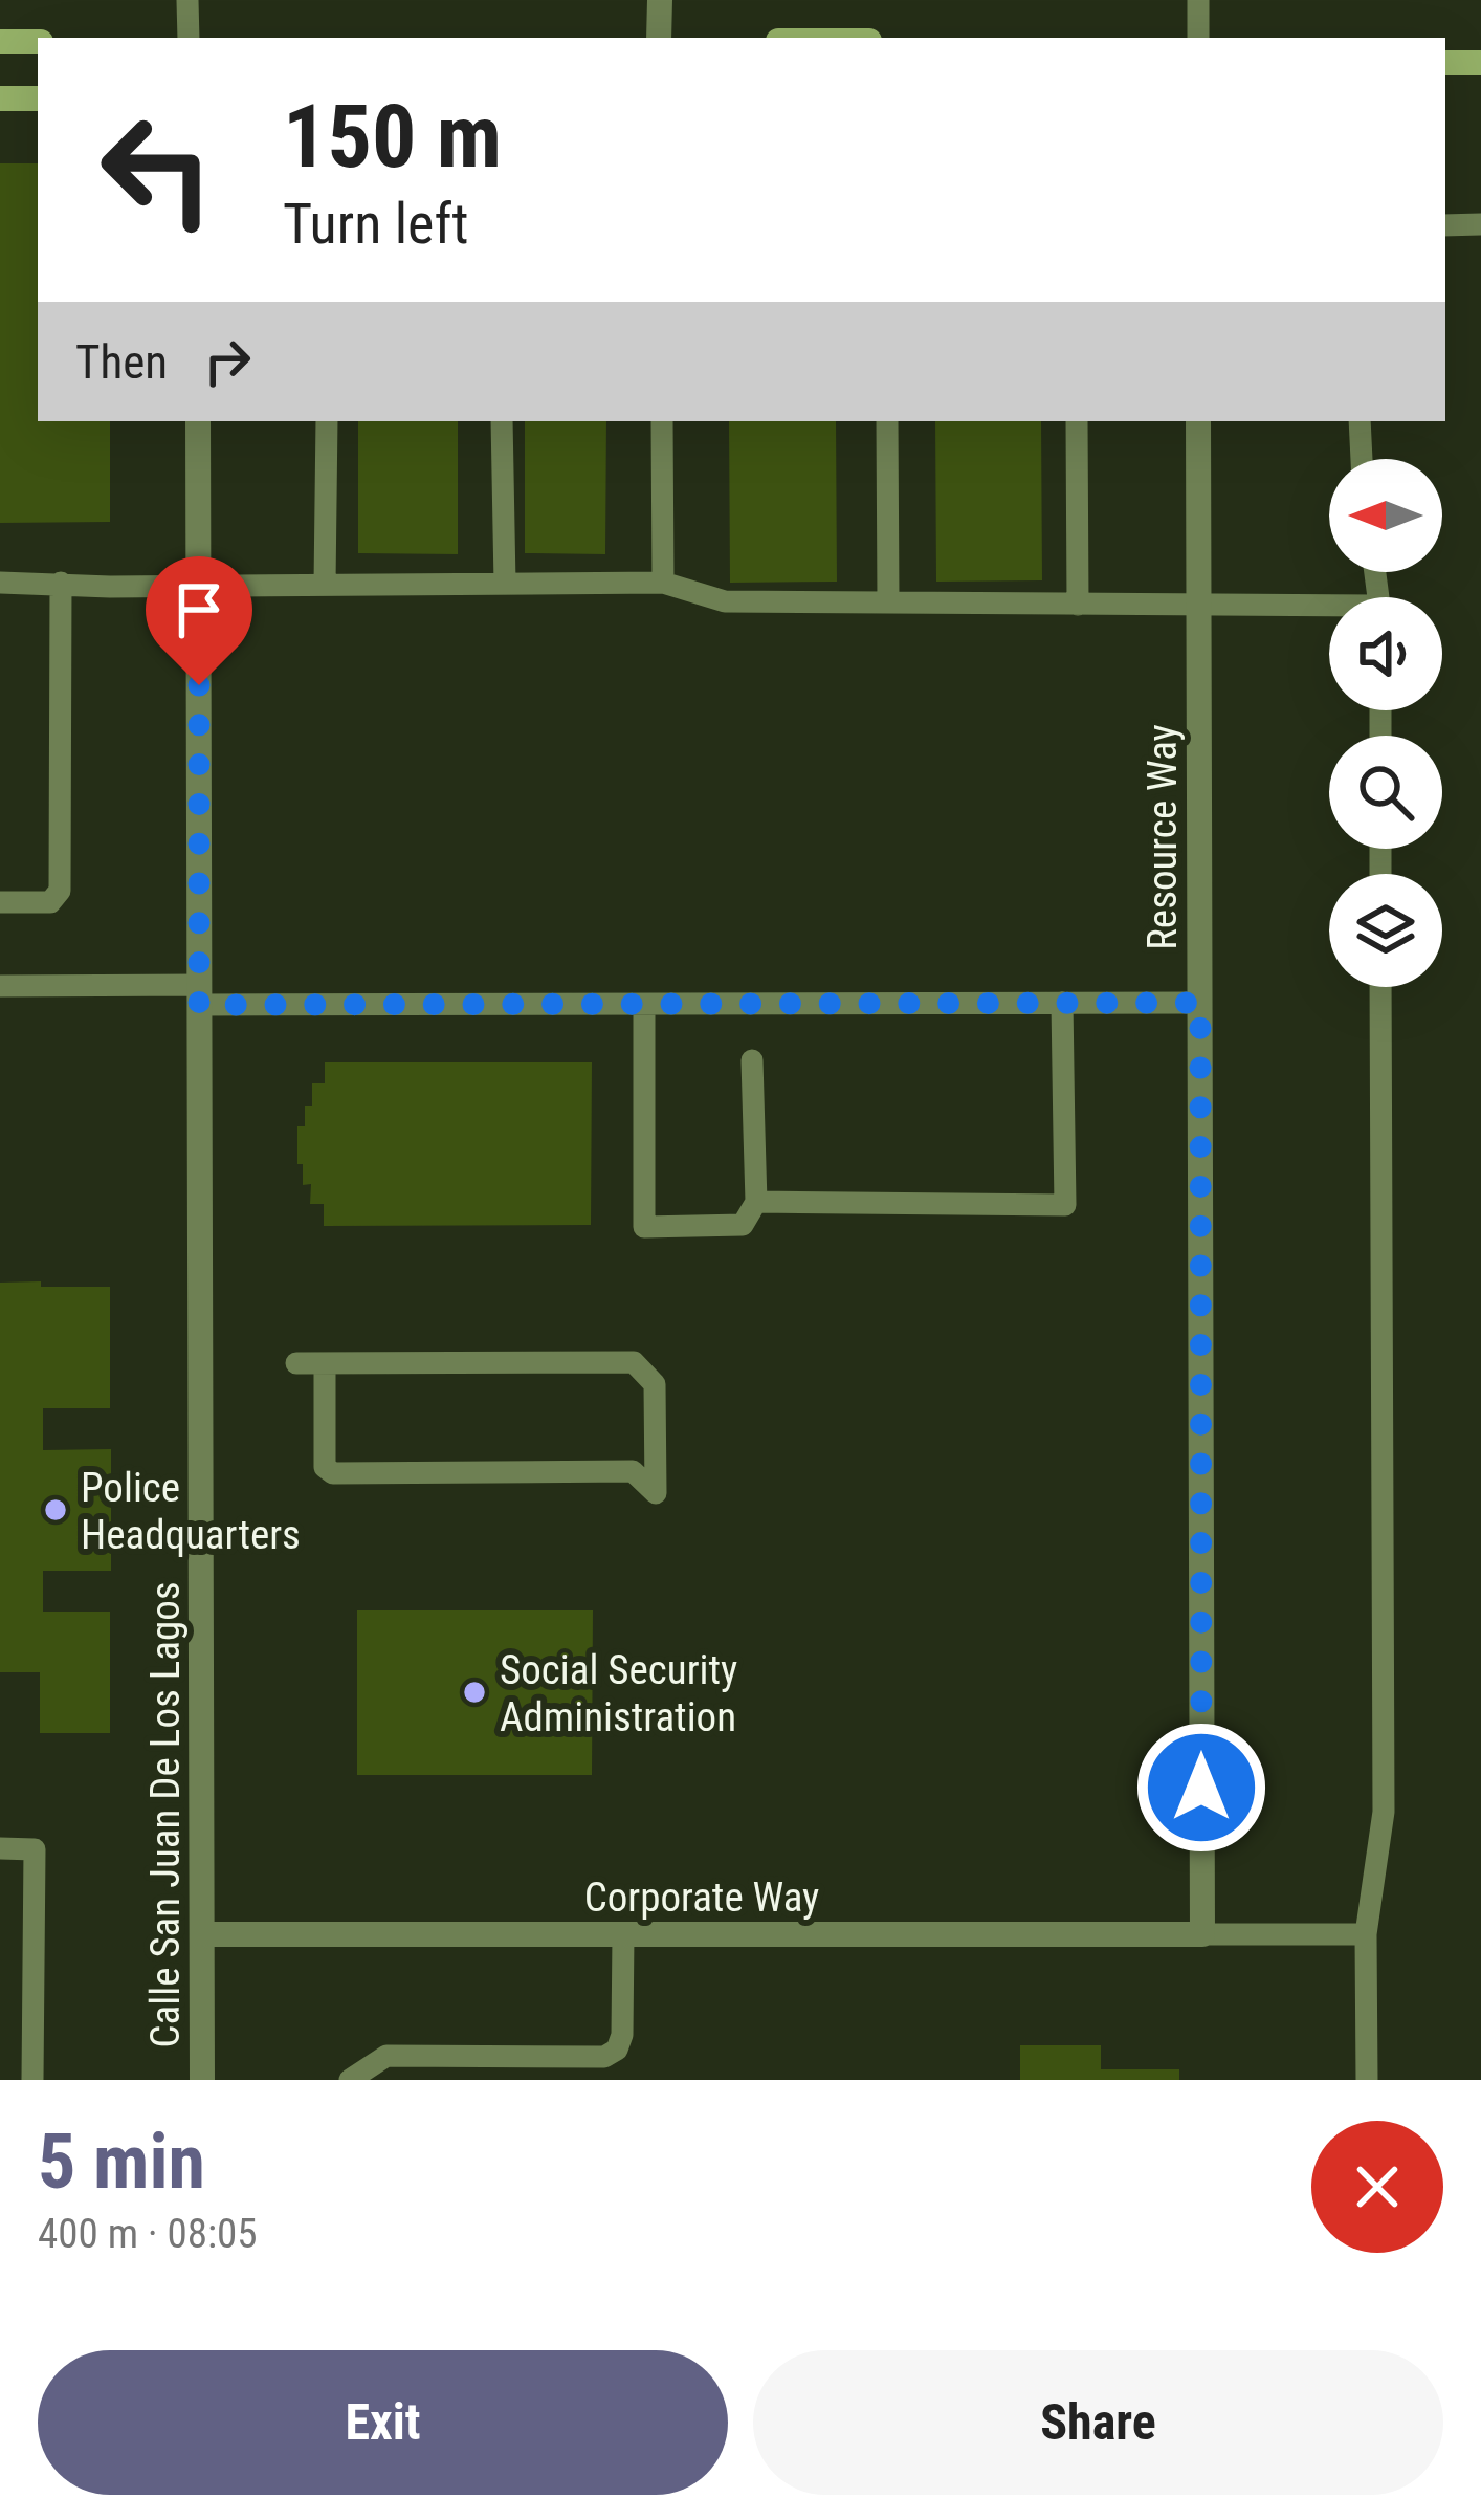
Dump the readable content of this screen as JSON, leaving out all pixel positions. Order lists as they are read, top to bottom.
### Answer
{
  "streets": {
    "street": ["Resource Way", "Calle San Juan De Los Lagos", "Corporate Way"]
  },
  "crossings": [
    ["Resource Way", "Corporate Way"],
    ["Calle San Juan De Los Lagos", "Corporate Way"]
  ],
  "places": ["Police Headquarters", "Social Security Administration"],
  "north": "left",
  "page": {
    "turn": ["150 m", "Turn left"],
    "then": "Then",
    "heading": ["5 min", "400 m · 08:05"],
    "buttons": ["Exit", "Share"]
  }
}
